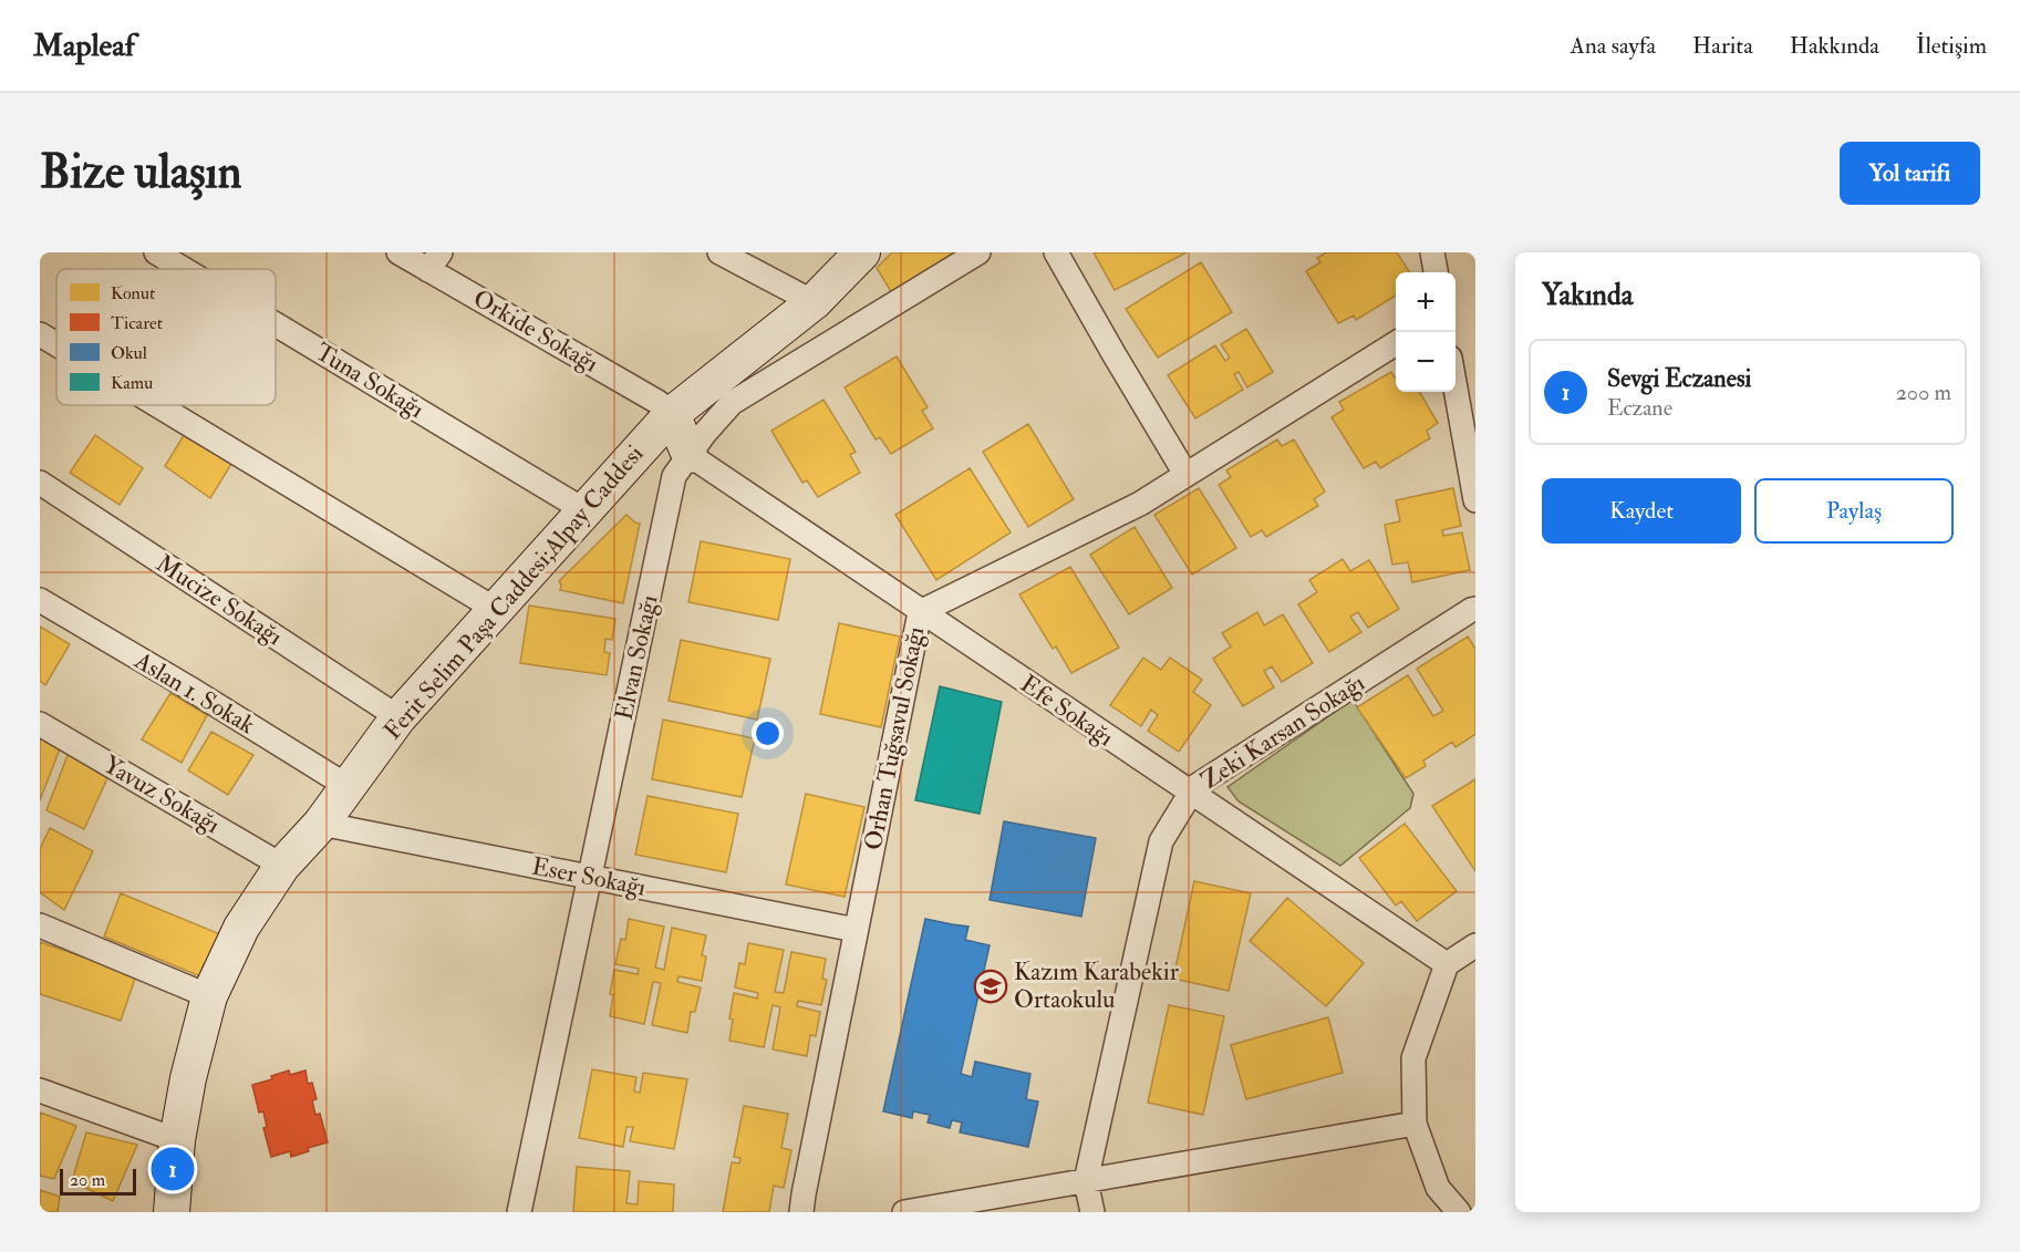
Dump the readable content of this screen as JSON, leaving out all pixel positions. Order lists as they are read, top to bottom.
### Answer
{
  "streets": {
    "main road": ["Ferit Selim Paşa Caddesi;Alpay Caddesi"],
    "street": [
      "Orkide Sokağı",
      "Tuna Sokağı",
      "Mucize Sokağı",
      "Elvan Sokağı",
      "Aslan 1. Sokak",
      "Efe Sokağı",
      "Zeki Karsan Sokağı",
      "Orhan Tuğsavul Sokağı",
      "Yavuz Sokağı",
      "Eser Sokağı"
    ]
  },
  "crossings": [
    ["Orkide Sokağı", "Ferit Selim Paşa Caddesi;Alpay Caddesi"],
    ["Tuna Sokağı", "Ferit Selim Paşa Caddesi;Alpay Caddesi"],
    ["Ferit Selim Paşa Caddesi;Alpay Caddesi", "Mucize Sokağı"],
    ["Ferit Selim Paşa Caddesi;Alpay Caddesi", "Aslan 1. Sokak"],
    ["Ferit Selim Paşa Caddesi;Alpay Caddesi", "Yavuz Sokağı"],
    ["Ferit Selim Paşa Caddesi;Alpay Caddesi", "Eser Sokağı"],
    ["Elvan Sokağı", "Efe Sokağı"],
    ["Elvan Sokağı", "Eser Sokağı"],
    ["Efe Sokağı", "Zeki Karsan Sokağı"],
    ["Efe Sokağı", "Orhan Tuğsavul Sokağı"],
    ["Orhan Tuğsavul Sokağı", "Eser Sokağı"]
  ],
  "places": {
    "school or university": ["Kazım Karabekir Ortaokulu"]
  },
  "legend": [
    "Konut",
    "Ticaret",
    "Okul",
    "Kamu"
  ],
  "scale_bar": "20 m",
  "page": {
    "header": "Mapleaf",
    "nav": [
      "Ana sayfa",
      "Harita",
      "Hakkında",
      "İletişim"
    ],
    "buttons": [
      "Yol tarifi",
      ["Kaydet", "Paylaş"]
    ],
    "title": "Bize ulaşın",
    "heading": "Yakında",
    "map_buttons": ["+", "−"],
    "list": [
      {
        "mark": "1",
        "name": "Sevgi Eczanesi",
        "note": "Eczane",
        "value": "200 m"
      }
    ],
    "pins": "1",
    "scale": "20 m"
  }
}
